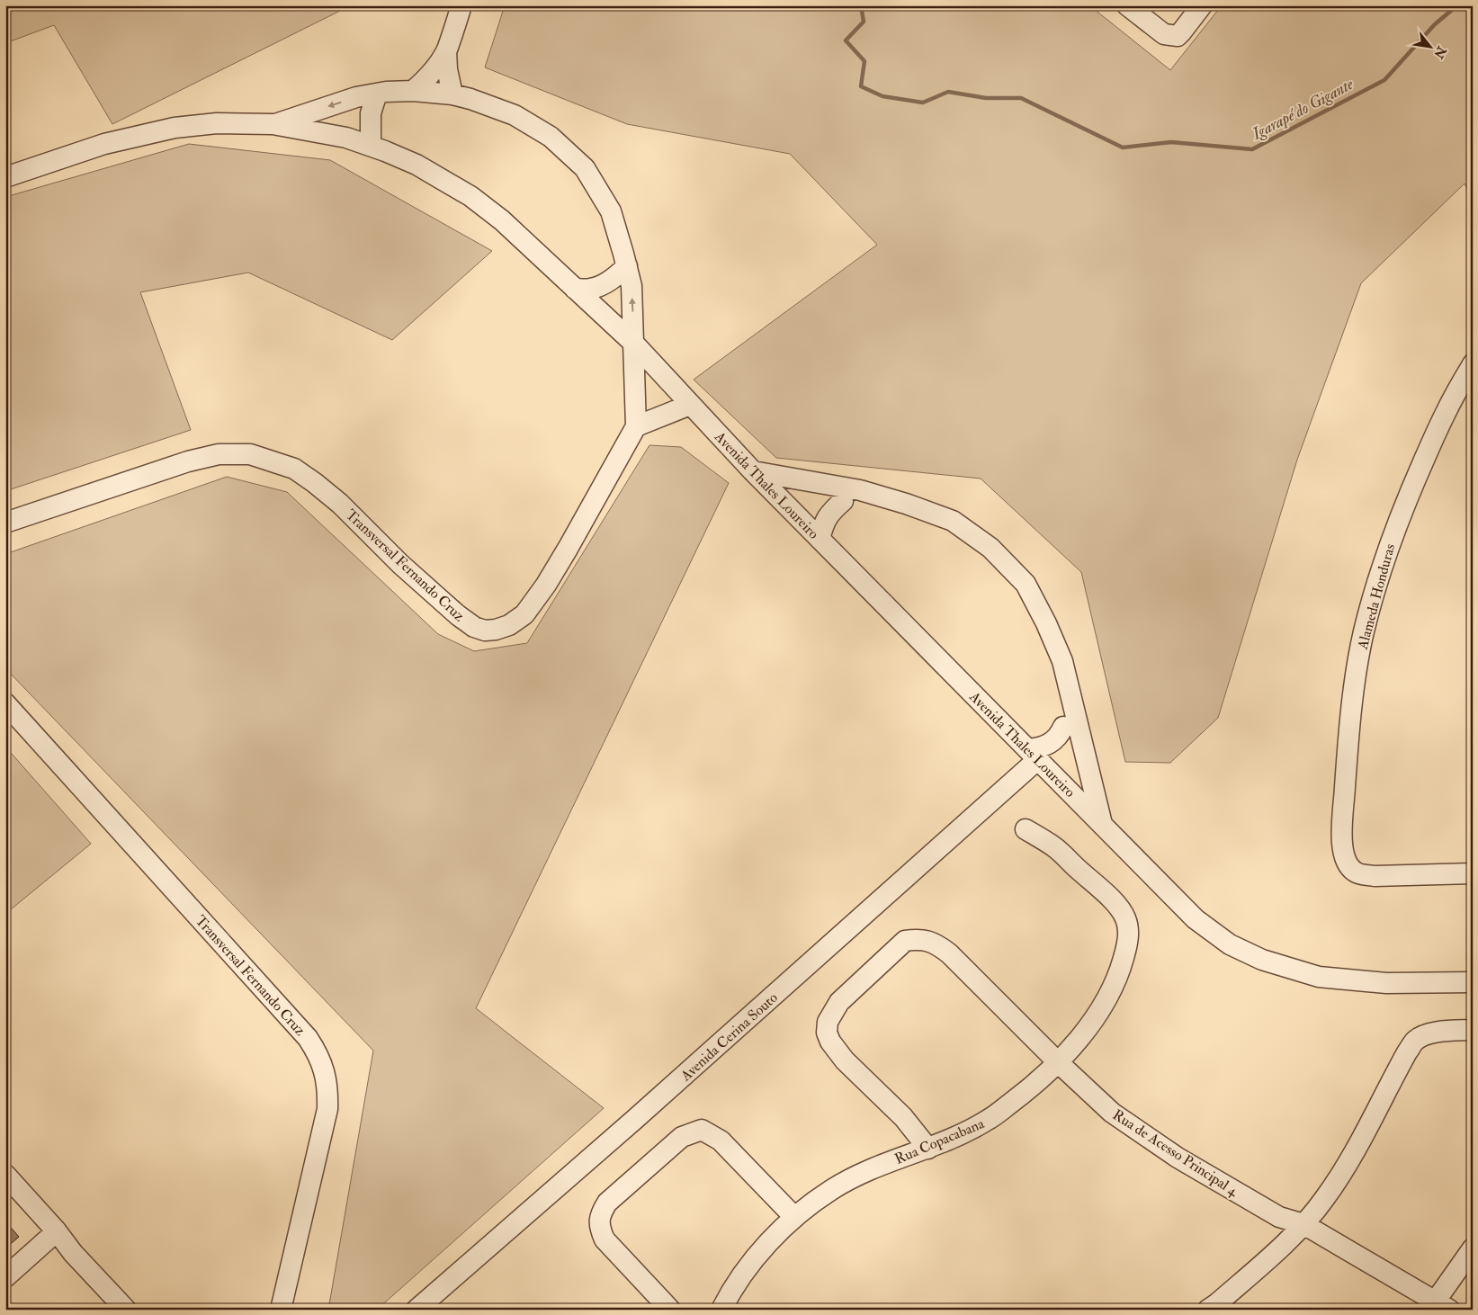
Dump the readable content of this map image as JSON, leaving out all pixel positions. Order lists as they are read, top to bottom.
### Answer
{
  "streets": {
    "street": [
      "Avenida Thales Loureiro",
      "Transversal Fernando Cruz",
      "Alameda Honduras",
      "Avenida Cerina Souto",
      "Rua Copacabana",
      "Rua de Acesso Principal 4"
    ]
  },
  "crossings": [
    ["Avenida Thales Loureiro", "Avenida Cerina Souto"],
    ["Rua Copacabana", "Rua de Acesso Principal 4"]
  ],
  "water": ["Igarapé do Gigante"],
  "north": "bottom right"
}
